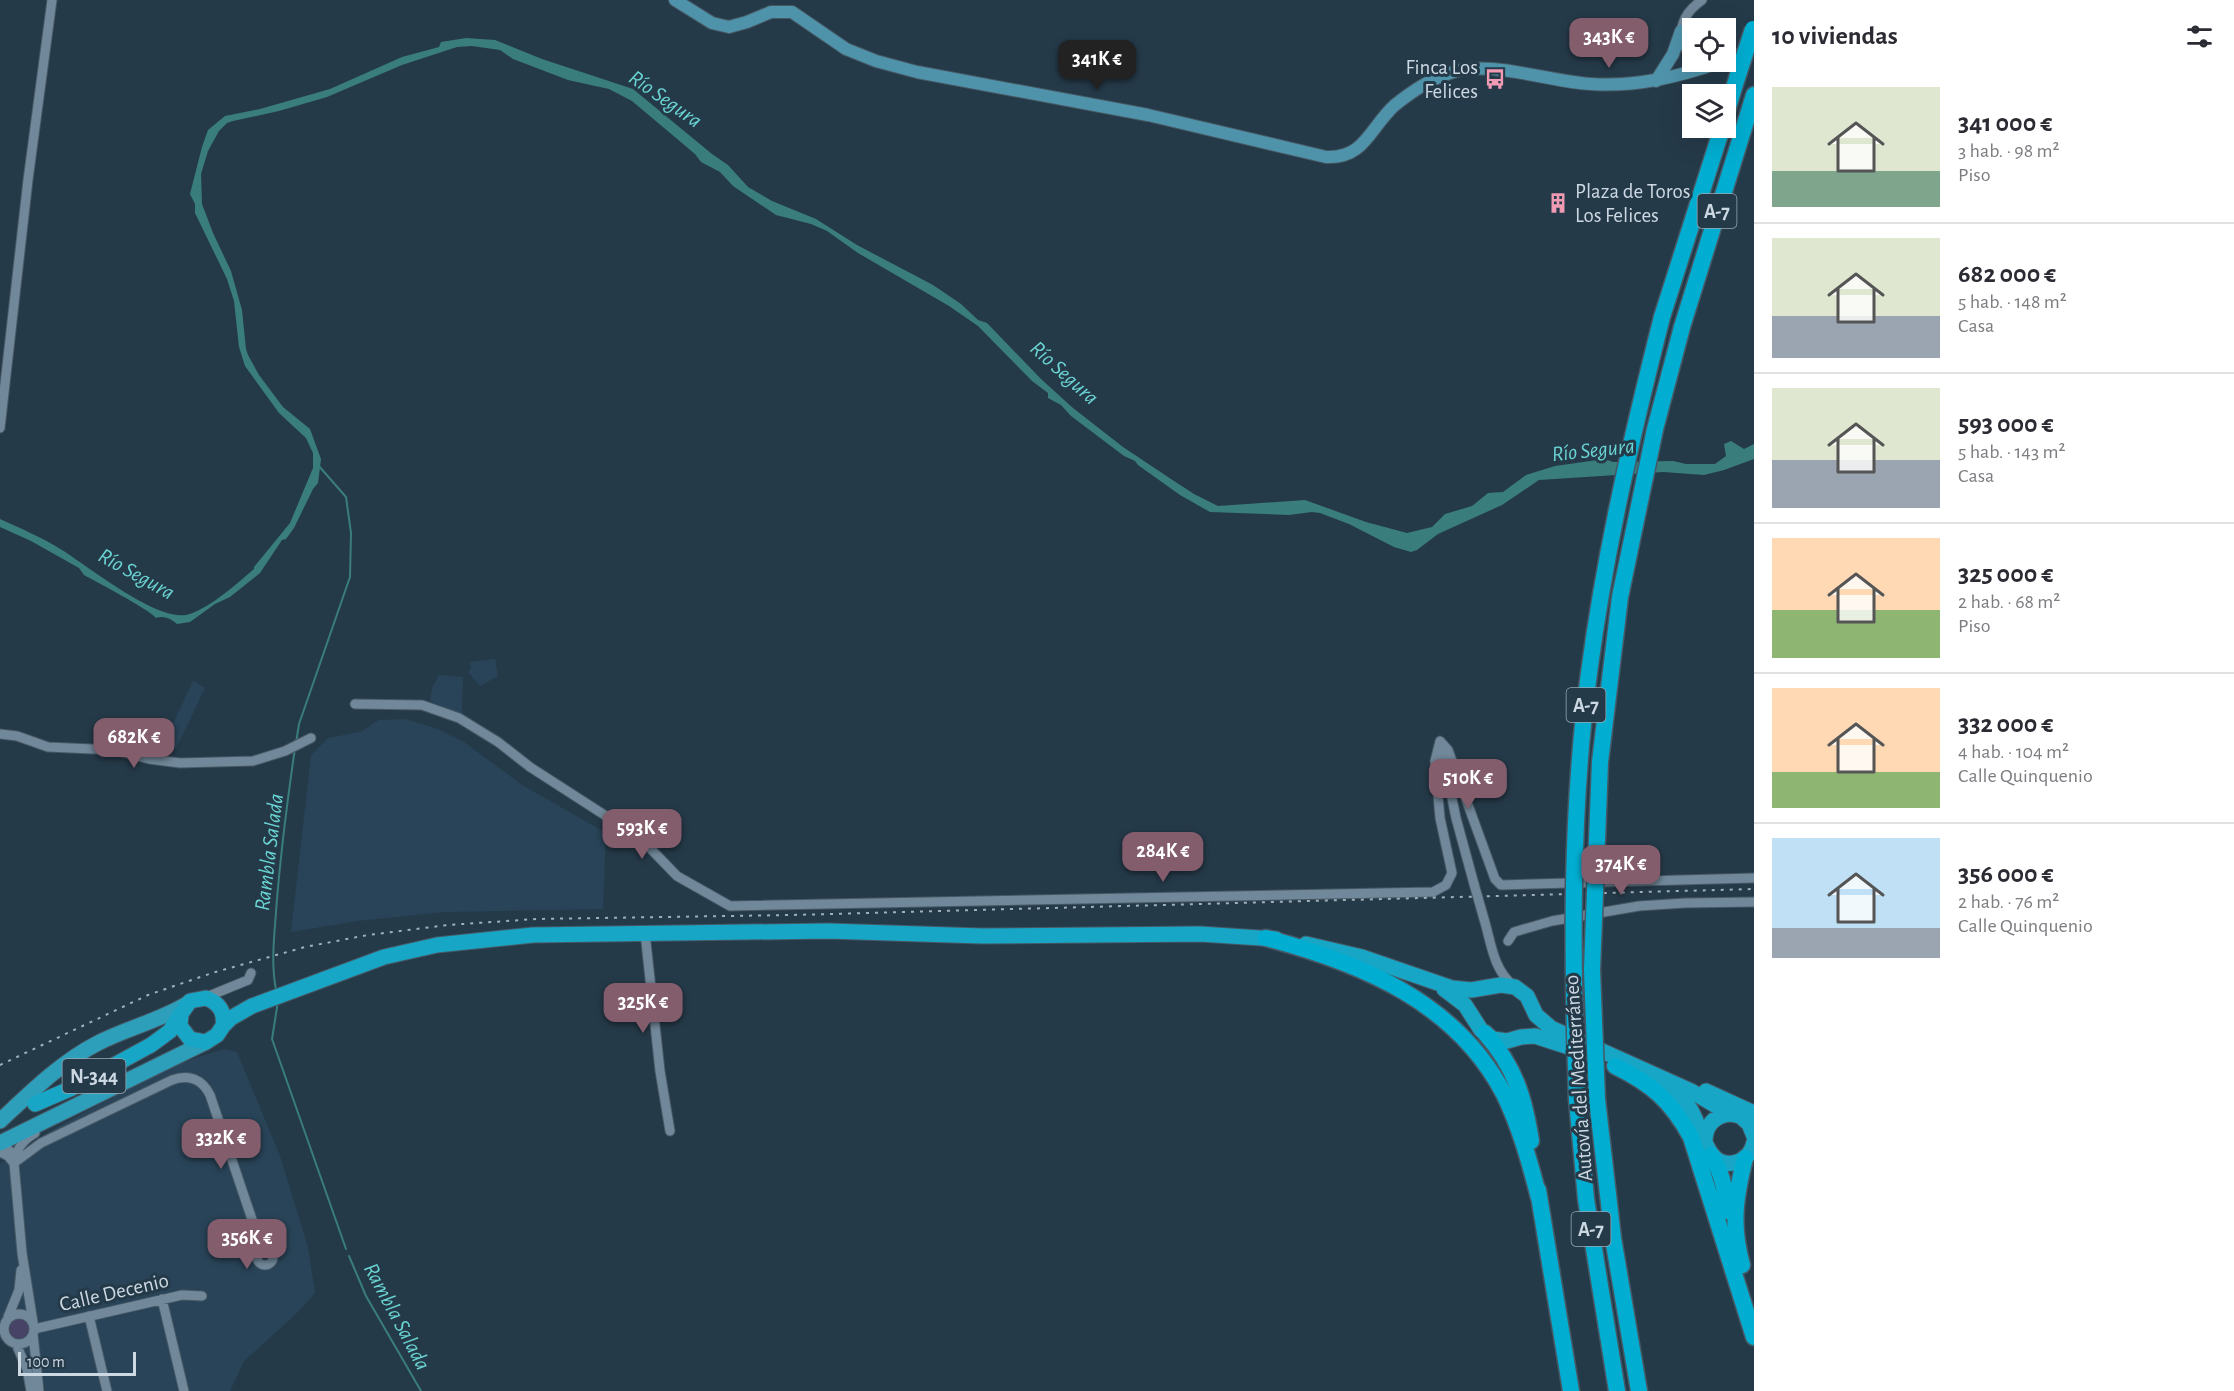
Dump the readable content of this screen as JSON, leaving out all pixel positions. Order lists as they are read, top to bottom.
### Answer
{
  "streets": {
    "highway": ["A-7", "N-344", "Autovía del Mediterráneo"],
    "street": ["Calle Decenio"]
  },
  "water": ["Río Segura", "Rambla Salada"],
  "places": {
    "bus stop": ["Finca Los Felices"],
    "building": ["Plaza de Toros Los Felices"]
  },
  "scale_bar": "100 m",
  "page": {
    "heading": "10 viviendas",
    "price": [
      "343K €",
      "341K €",
      "682K €",
      "510K €",
      "593K €",
      "284K €",
      "374K €",
      "325K €",
      "332K €",
      "356K €"
    ],
    "list": [
      {
        "name": "341 000 €",
        "note": "3 hab. · 98 m² · Piso"
      },
      {
        "name": "682 000 €",
        "note": "5 hab. · 148 m² · Casa"
      },
      {
        "name": "593 000 €",
        "note": "5 hab. · 143 m² · Casa"
      },
      {
        "name": "325 000 €",
        "note": "2 hab. · 68 m² · Piso"
      },
      {
        "name": "332 000 €",
        "note": "4 hab. · 104 m² · Calle Quinquenio"
      },
      {
        "name": "356 000 €",
        "note": "2 hab. · 76 m² · Calle Quinquenio"
      }
    ],
    "scale": "100 m"
  }
}
